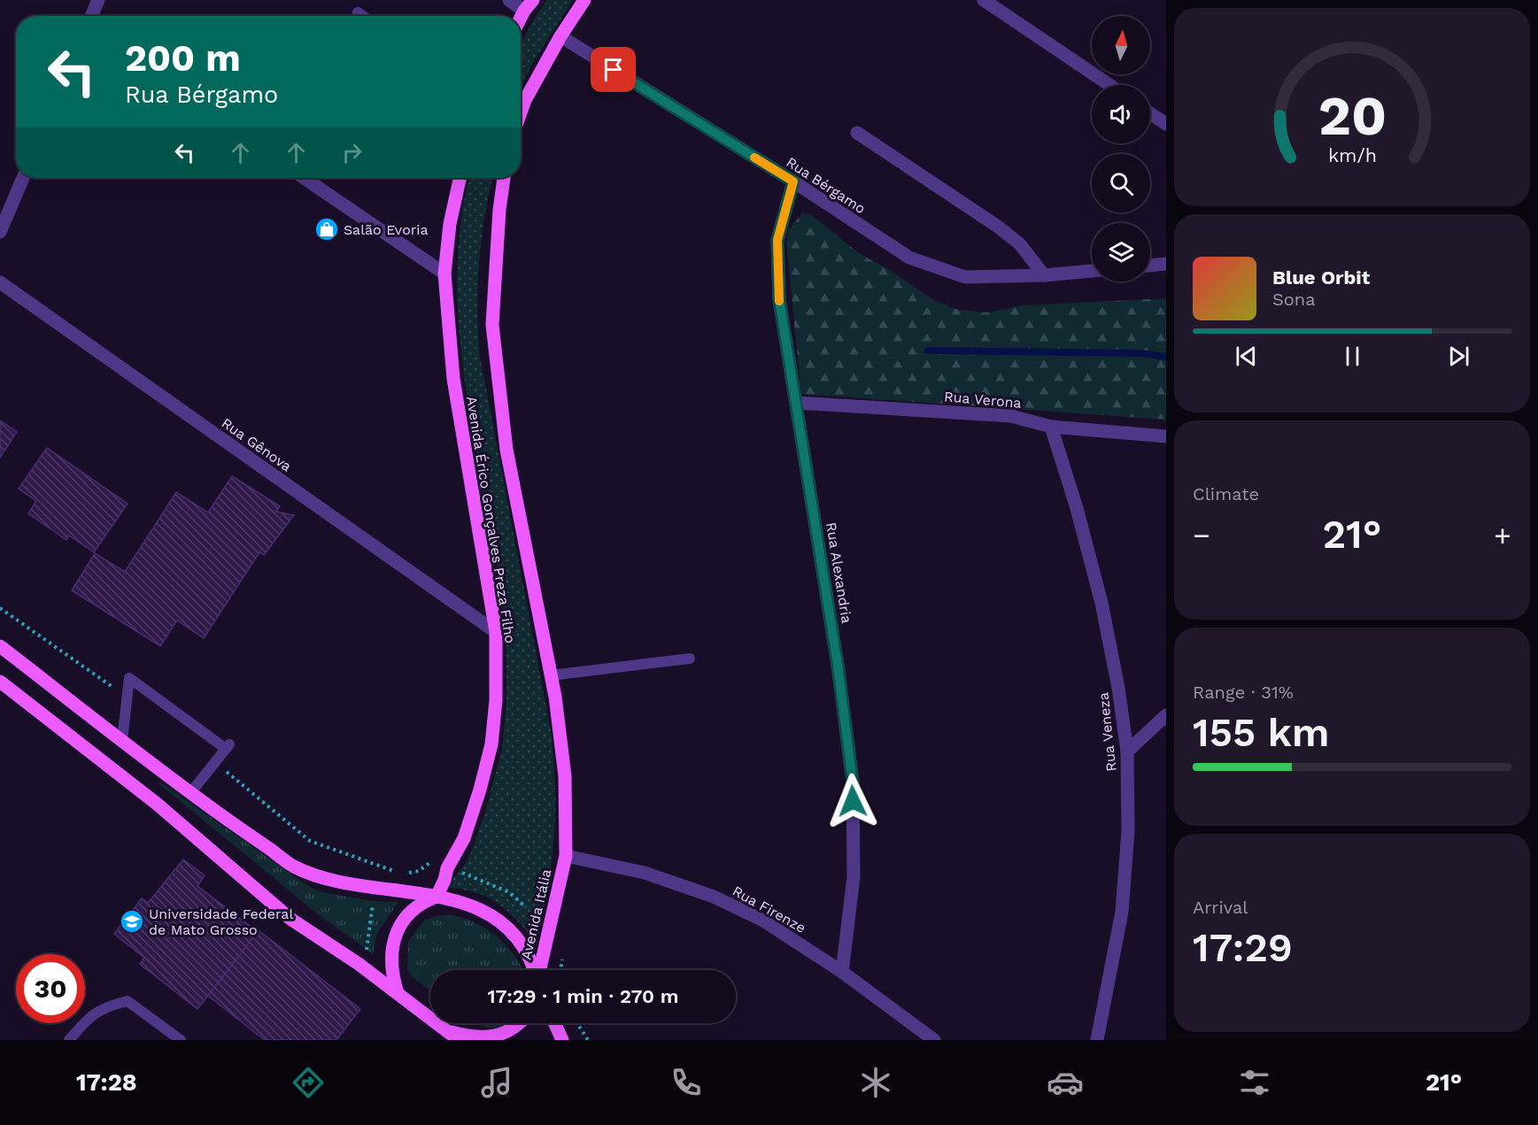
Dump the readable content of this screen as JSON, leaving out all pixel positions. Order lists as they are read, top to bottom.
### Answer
{
  "streets": {
    "main road": ["Avenida Érico Gonçalves Preza Filho", "Avenida Itália"],
    "street": [
      "Rua Bérgamo",
      "Rua Verona",
      "Rua Gênova",
      "Rua Alexandria",
      "Rua Veneza",
      "Rua Firenze"
    ]
  },
  "crossings": [
    ["Rua Bérgamo", "Rua Alexandria"],
    ["Rua Verona", "Rua Alexandria"],
    ["Rua Verona", "Rua Veneza"],
    ["Rua Gênova", "Avenida Érico Gonçalves Preza Filho"],
    ["Avenida Érico Gonçalves Preza Filho", "Rua Firenze"],
    ["Avenida Érico Gonçalves Preza Filho", "Avenida Itália"],
    ["Rua Alexandria", "Rua Firenze"],
    ["Rua Firenze", "Avenida Itália"]
  ],
  "places": {
    "shop": ["Salão Evoria"],
    "school or university": ["Universidade Federal de Mato Grosso"]
  },
  "north": "top",
  "page": {
    "turn": ["200 m", "Rua Bérgamo"],
    "song": ["Blue Orbit", "Sona"],
    "tile": [
      "Climate",
      ["Range · 31%", "155 km"],
      ["Arrival", "17:29"]
    ],
    "heat": ["−", "21°", "+"],
    "limit": "30",
    "trip": "17:29 · 1 min · 270 m",
    "tabs": ["17:28", "21°"],
    "gauge": ["20", "km/h"]
  }
}
